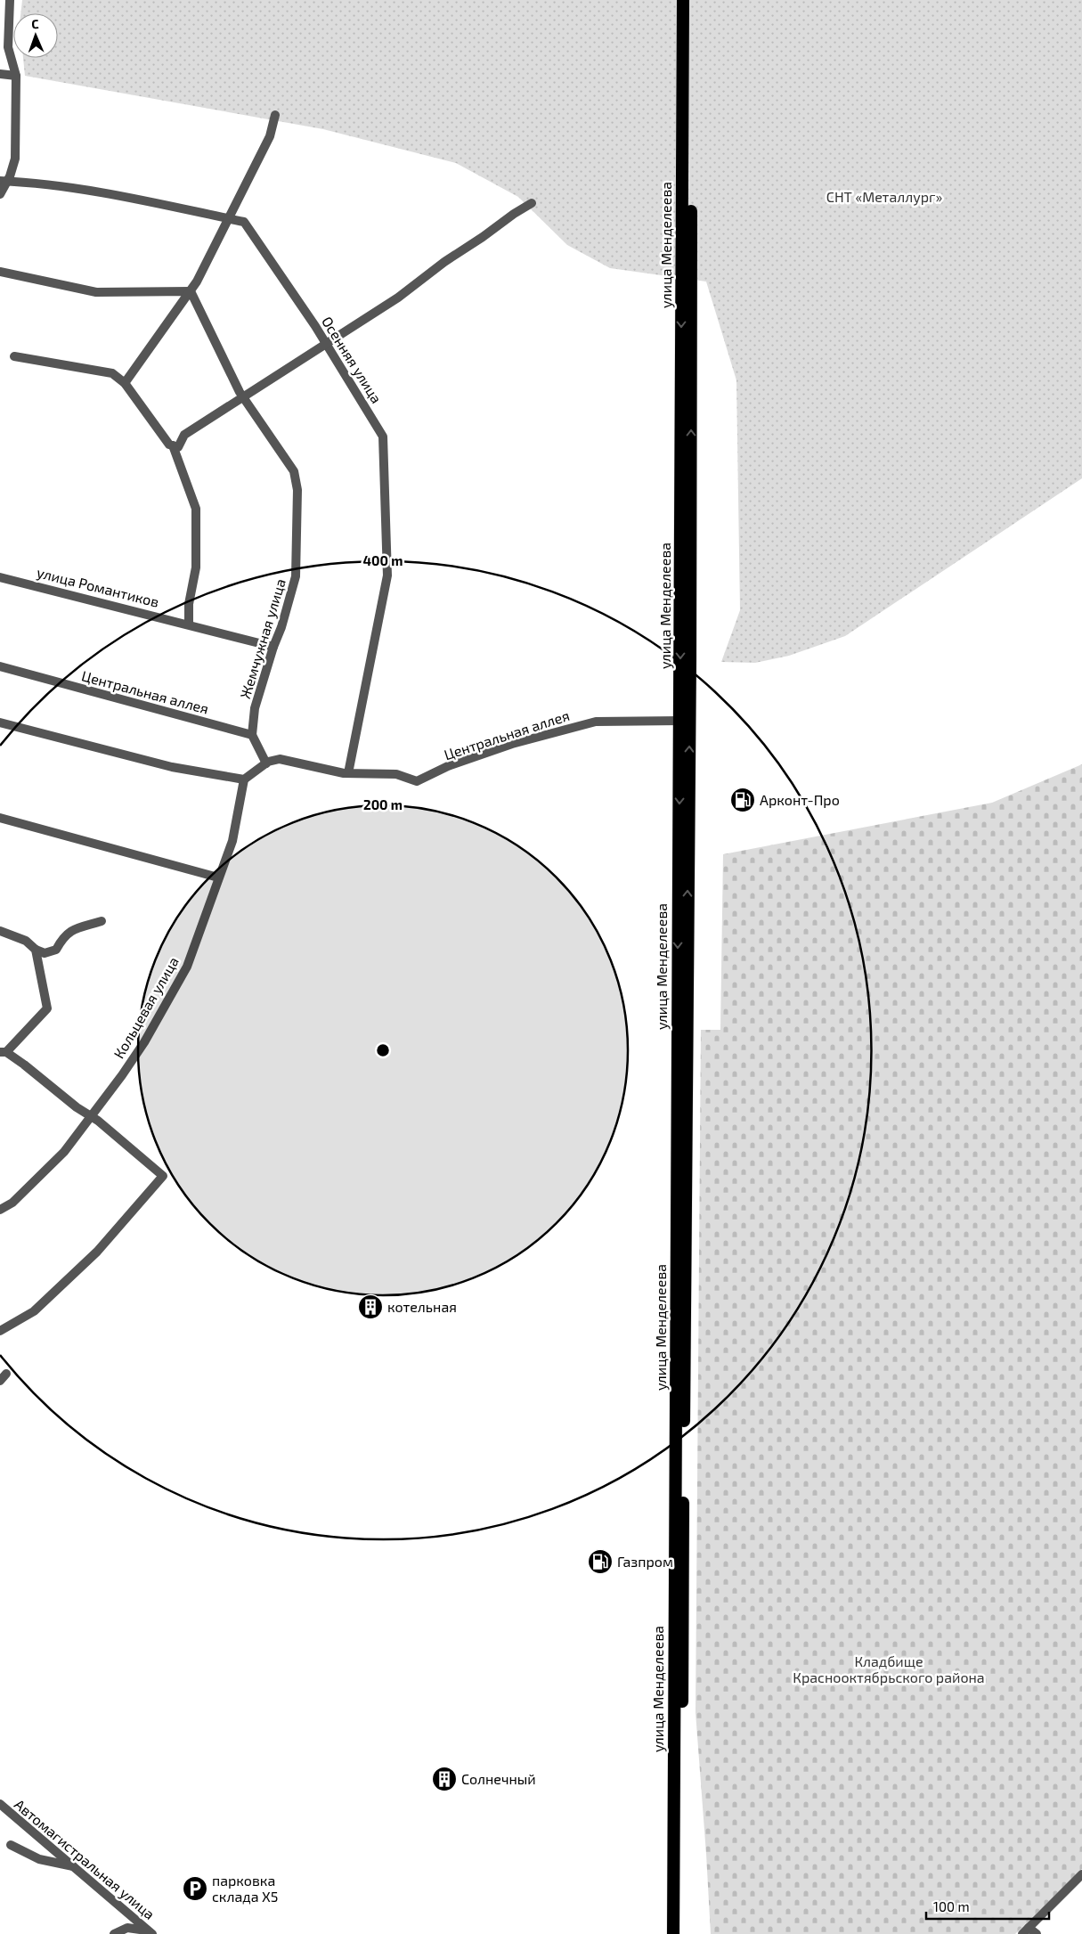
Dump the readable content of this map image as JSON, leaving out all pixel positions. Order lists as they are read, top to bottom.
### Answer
{
  "streets": {
    "highway": ["улица Менделеева"],
    "street": [
      "Осенняя улица",
      "улица Романтиков",
      "Жемчужная улица",
      "Центральная аллея",
      "Кольцевая улица",
      "Автомагистральная улица"
    ]
  },
  "crossings": [
    ["улица Менделеева", "Центральная аллея"],
    ["Осенняя улица", "Центральная аллея"],
    ["улица Романтиков", "Жемчужная улица"],
    ["Жемчужная улица", "Центральная аллея"],
    ["Центральная аллея", "Кольцевая улица"]
  ],
  "parks": ["СНТ «Металлург»", "Кладбище Краснооктябрьского района"],
  "places": {
    "fuel station": ["Арконт-Про", "Газпром"],
    "building": ["котельная", "Солнечный"],
    "parking": ["парковка склада X5"]
  },
  "scale_bar": "100 m",
  "north": "top",
  "rings": ["400 m", "200 m"]
}
